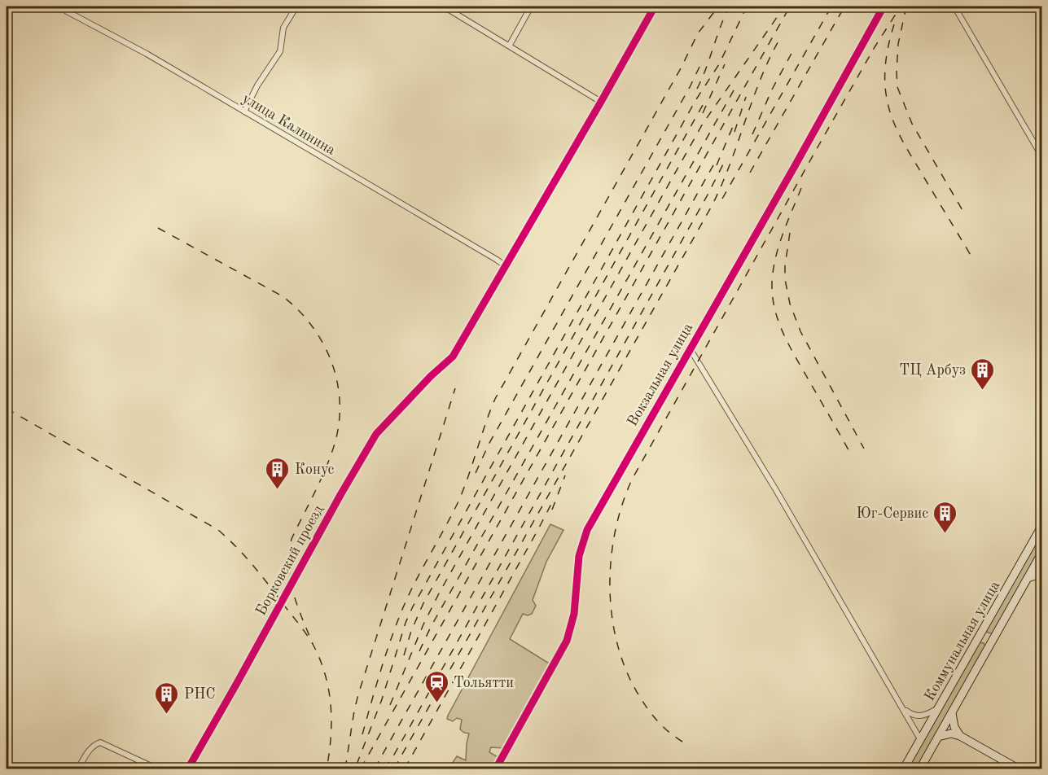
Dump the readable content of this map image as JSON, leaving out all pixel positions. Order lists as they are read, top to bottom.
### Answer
{
  "streets": {
    "main road": ["Коммунальная улица"],
    "street": ["улица Калинина", "Вокзальная улица", "Борковский проезд"]
  },
  "crossings": [
    ["улица Калинина", "Борковский проезд"]
  ],
  "places": {
    "building": [
      "ТЦ Арбуз",
      "Конус",
      "Юг-Сервис",
      "РНС"
    ],
    "station": ["Тольятти"]
  }
}
